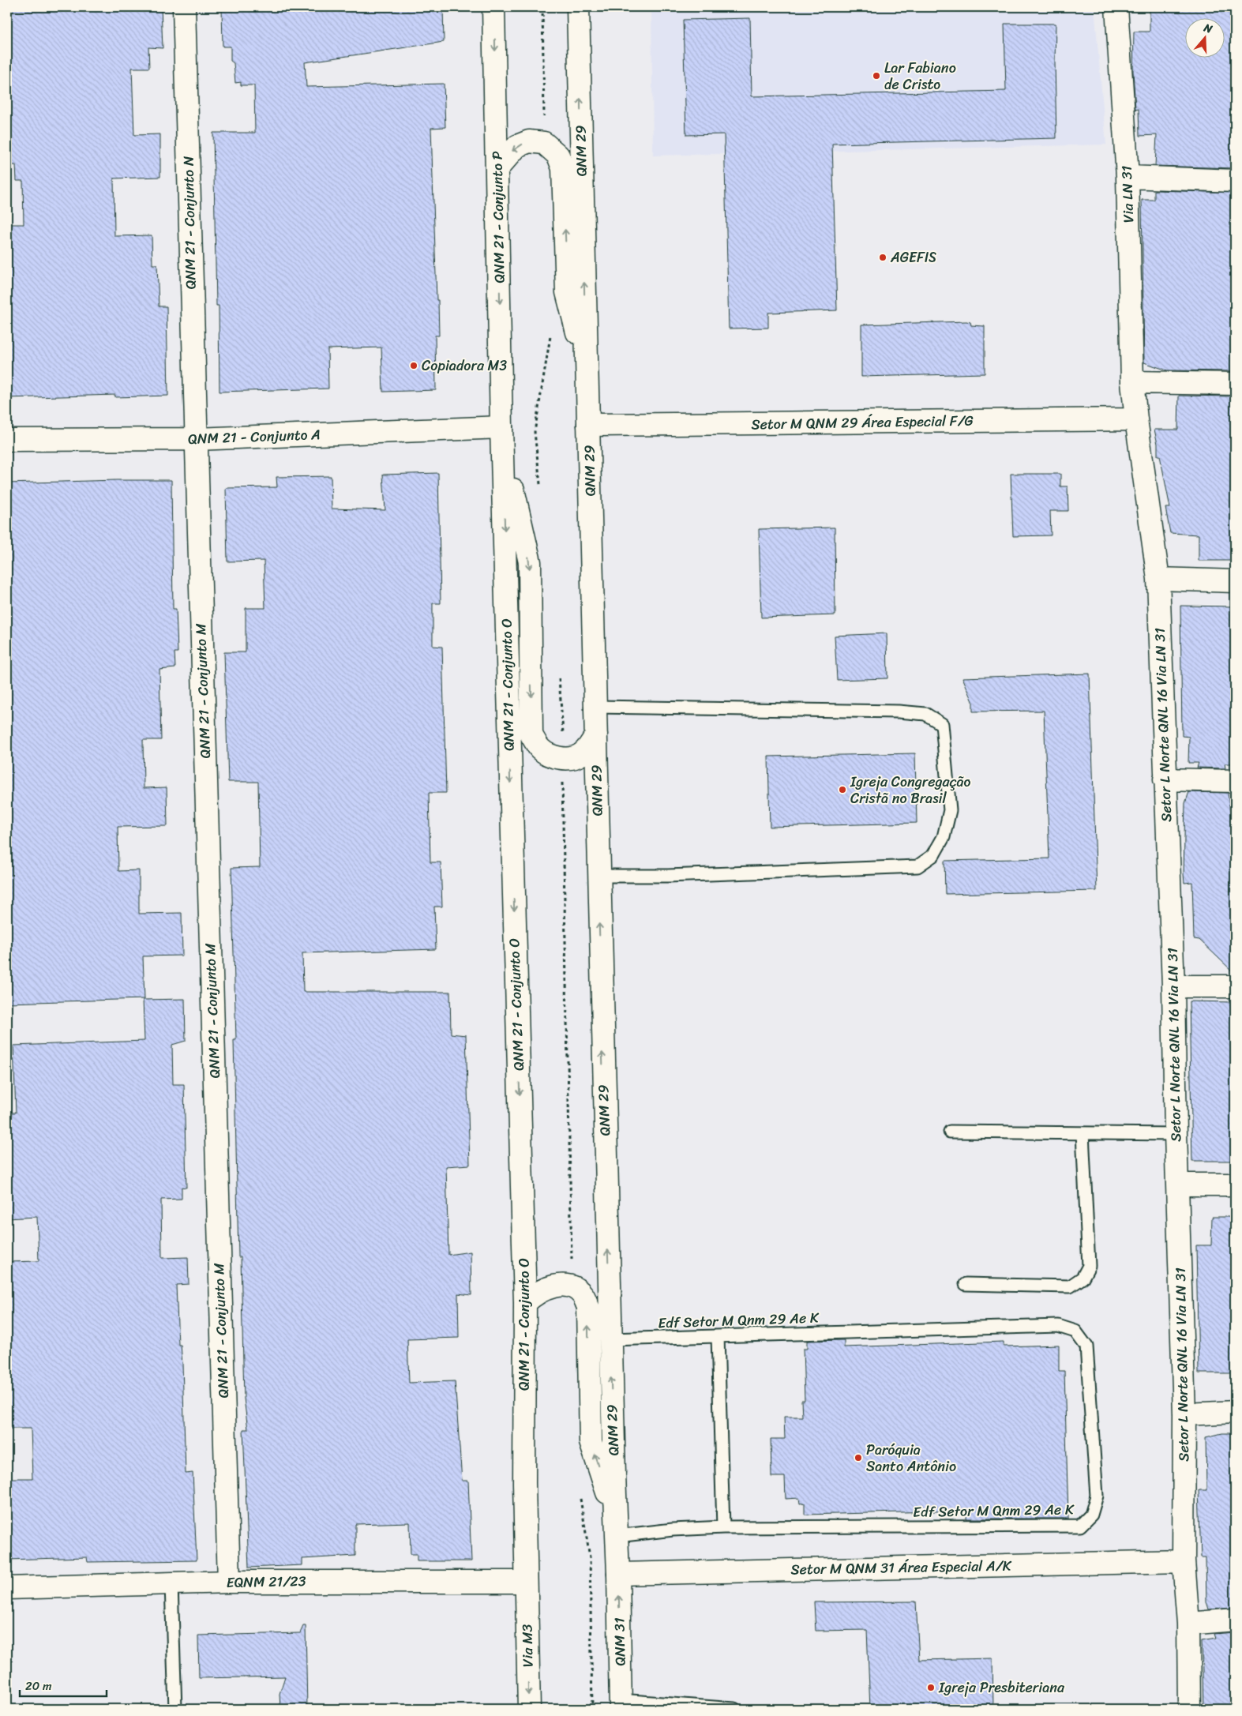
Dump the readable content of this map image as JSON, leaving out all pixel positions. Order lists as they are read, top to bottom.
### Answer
{
  "streets": {
    "street": [
      "QNM 29",
      "Via LN 31",
      "QNM 21 - Conjunto P",
      "QNM 21 - Conjunto N",
      "Setor M QNM 29 Área Especial F/G",
      "QNM 21 - Conjunto A",
      "QNM 21 - Conjunto O",
      "QNM 21 - Conjunto M",
      "Setor L Norte QNL 16 Via LN 31",
      "Setor M QNM 31 Área Especial A/K",
      "EQNM 21/23",
      "QNM 31",
      "Via M3"
    ],
    "lane": ["Edf Setor M Qnm 29 Ae K"]
  },
  "crossings": [
    ["QNM 29", "Setor M QNM 29 Área Especial F/G"],
    ["QNM 29", "Edf Setor M Qnm 29 Ae K"],
    ["QNM 29", "Setor M QNM 31 Área Especial A/K"],
    ["QNM 29", "QNM 31"],
    ["Via LN 31", "Setor L Norte QNL 16 Via LN 31"],
    ["QNM 21 - Conjunto P", "QNM 21 - Conjunto A"],
    ["QNM 21 - Conjunto P", "QNM 21 - Conjunto O"],
    ["QNM 21 - Conjunto N", "QNM 21 - Conjunto A"],
    ["QNM 21 - Conjunto N", "QNM 21 - Conjunto M"],
    ["Setor M QNM 29 Área Especial F/G", "Setor L Norte QNL 16 Via LN 31"],
    ["QNM 21 - Conjunto A", "QNM 21 - Conjunto O"],
    ["QNM 21 - Conjunto A", "QNM 21 - Conjunto M"],
    ["QNM 21 - Conjunto O", "EQNM 21/23"],
    ["QNM 21 - Conjunto O", "Via M3"],
    ["QNM 21 - Conjunto M", "EQNM 21/23"],
    ["Setor L Norte QNL 16 Via LN 31", "Setor M QNM 31 Área Especial A/K"],
    ["Setor M QNM 31 Área Especial A/K", "QNM 31"],
    ["EQNM 21/23", "Via M3"]
  ],
  "one_way": ["QNM 31", "Via M3"],
  "places": [
    "Lar Fabiano de Cristo",
    "AGEFIS",
    "Copiadora M3",
    "Igreja Congregação Cristã no Brasil",
    "Paróquia Santo Antônio",
    "Igreja Presbiteriana"
  ],
  "scale_bar": "20 m",
  "north": "top"
}
